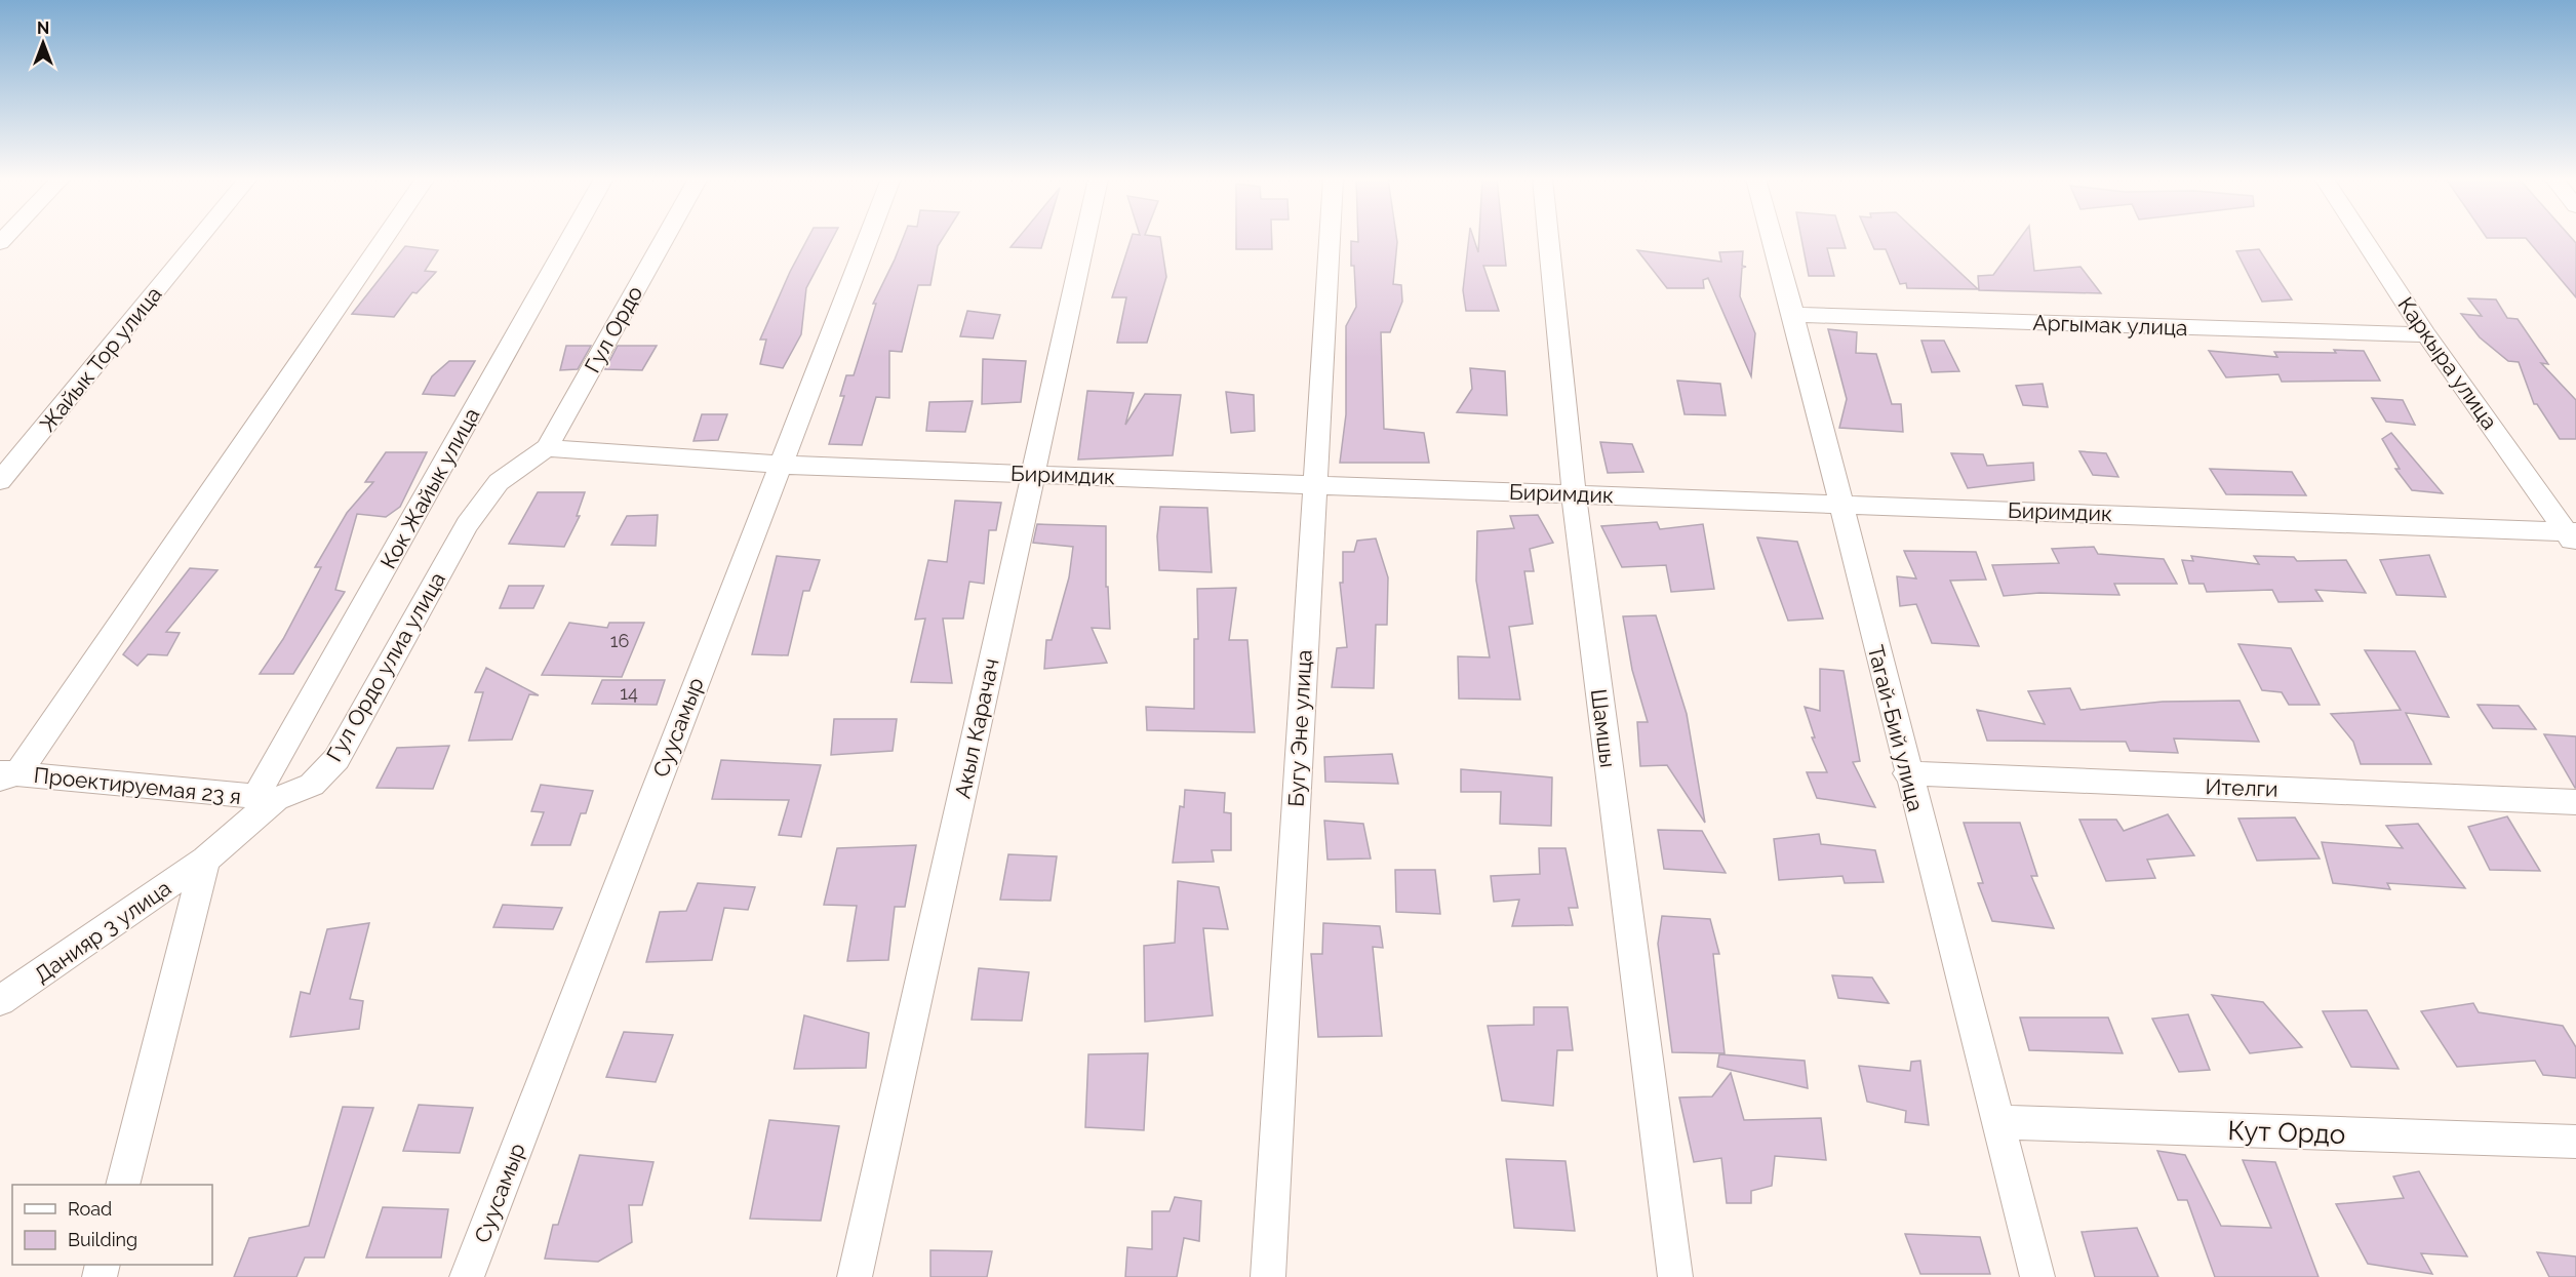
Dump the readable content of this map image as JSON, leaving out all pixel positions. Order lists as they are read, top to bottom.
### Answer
{
  "streets": {
    "street": [
      "Аргымак улица",
      "Гул Ордо",
      "Жайык Тор улица",
      "Каркыра улица",
      "Биримдик",
      "Кок Жайык улица",
      "Гул Ордо улиа улица",
      "Суусамыр",
      "Акыл Карачач",
      "Бугу Эне улица",
      "Шамшы",
      "Тагай-Бий улица",
      "Проектируемая 23 я",
      "Ителги",
      "Данияр 3 улица",
      "Кут Ордо"
    ]
  },
  "crossings": [
    ["Аргымак улица", "Каркыра улица"],
    ["Аргымак улица", "Тагай-Бий улица"],
    ["Гул Ордо", "Биримдик"],
    ["Гул Ордо", "Гул Ордо улиа улица"],
    ["Каркыра улица", "Биримдик"],
    ["Биримдик", "Гул Ордо улиа улица"],
    ["Биримдик", "Суусамыр"],
    ["Биримдик", "Акыл Карачач"],
    ["Биримдик", "Бугу Эне улица"],
    ["Биримдик", "Шамшы"],
    ["Биримдик", "Тагай-Бий улица"],
    ["Кок Жайык улица", "Гул Ордо улиа улица"],
    ["Кок Жайык улица", "Проектируемая 23 я"],
    ["Гул Ордо улиа улица", "Проектируемая 23 я"],
    ["Гул Ордо улиа улица", "Данияр 3 улица"],
    ["Тагай-Бий улица", "Ителги"],
    ["Тагай-Бий улица", "Кут Ордо"]
  ],
  "house_numbers": ["16", "14"],
  "legend": ["Road", "Building"],
  "north": "top"
}
